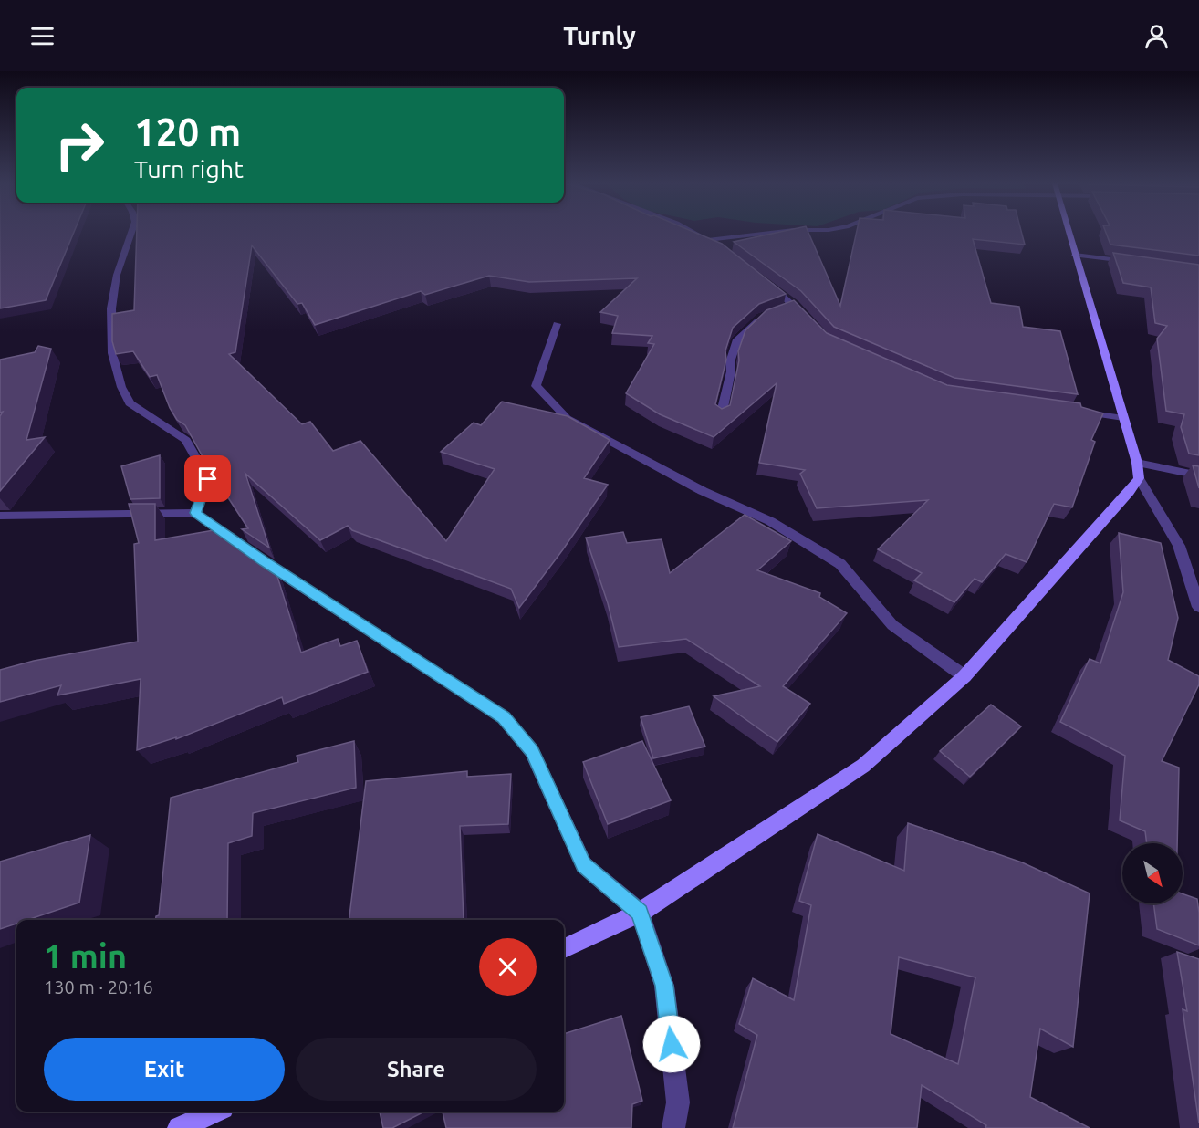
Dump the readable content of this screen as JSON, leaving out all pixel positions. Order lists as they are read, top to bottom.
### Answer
{
  "north": "bottom right",
  "page": {
    "header": "Turnly",
    "turn": ["120 m", "Turn right"],
    "heading": ["1 min", "130 m · 20:16"],
    "buttons": ["Exit", "Share"]
  }
}
